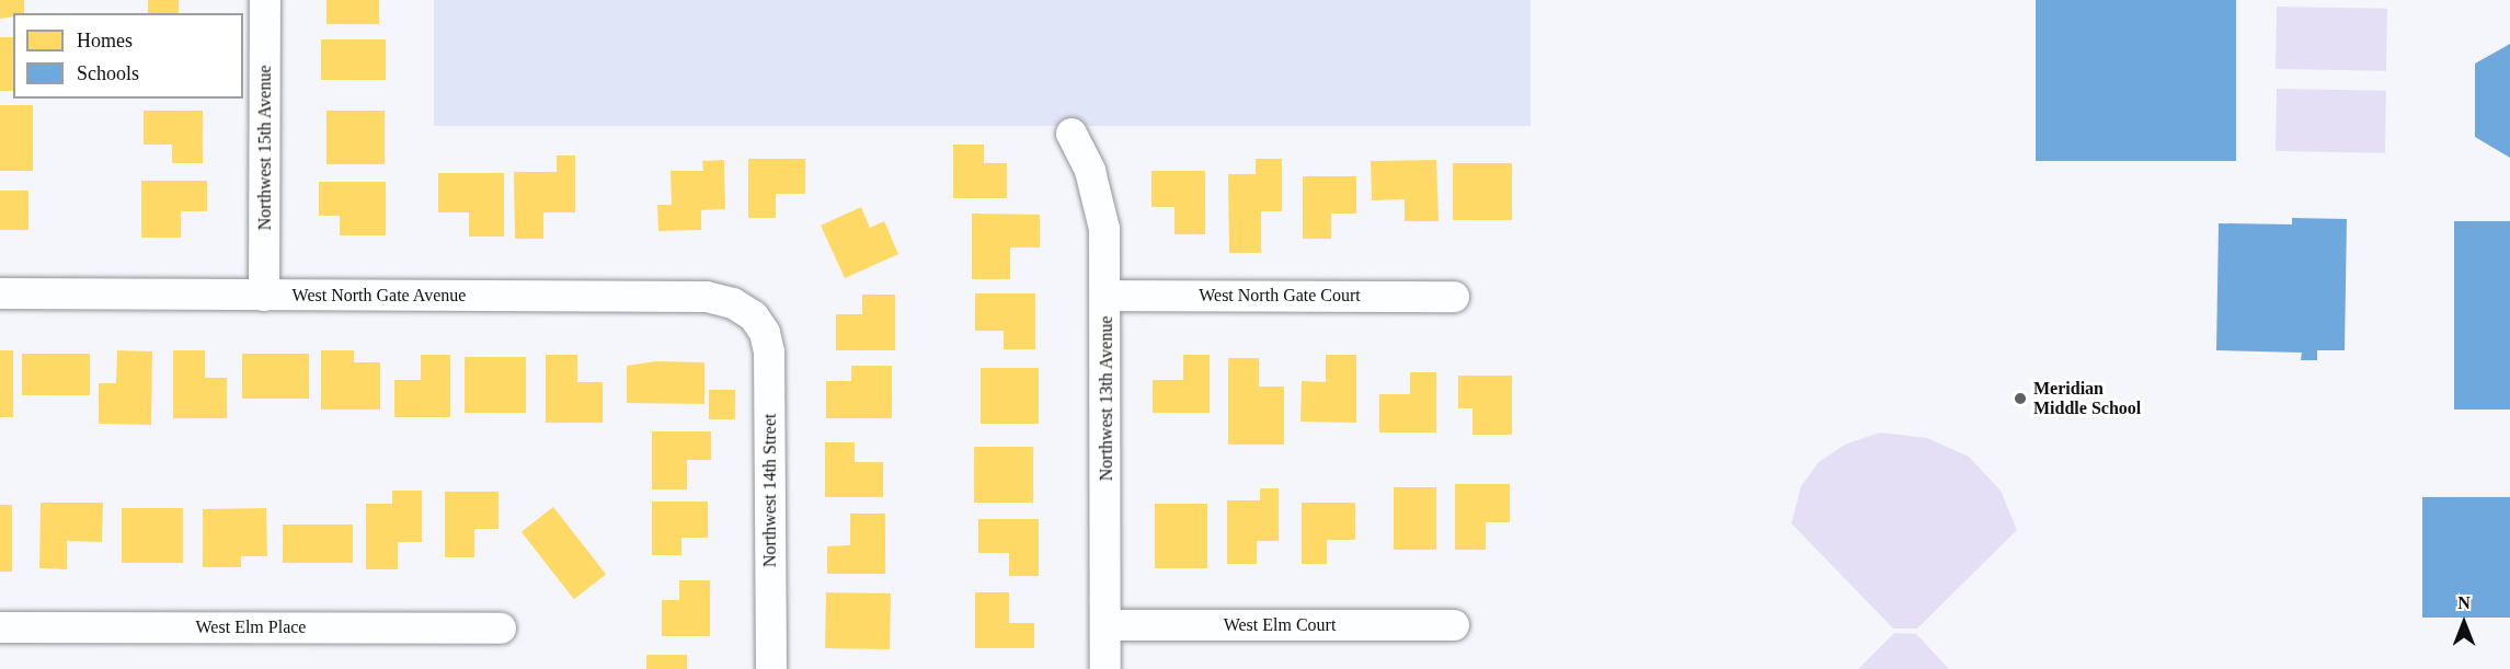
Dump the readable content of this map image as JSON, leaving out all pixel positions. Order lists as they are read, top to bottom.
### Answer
{
  "streets": {
    "street": [
      "Northwest 15th Avenue",
      "West North Gate Avenue",
      "West North Gate Court",
      "Northwest 13th Avenue",
      "Northwest 14th Street",
      "West Elm Court",
      "West Elm Place"
    ]
  },
  "crossings": [
    ["Northwest 15th Avenue", "West North Gate Avenue"],
    ["West North Gate Avenue", "Northwest 14th Street"],
    ["West North Gate Court", "Northwest 13th Avenue"],
    ["Northwest 13th Avenue", "West Elm Court"]
  ],
  "places": ["Meridian Middle School"],
  "legend": ["Homes", "Schools"],
  "north": "top"
}
